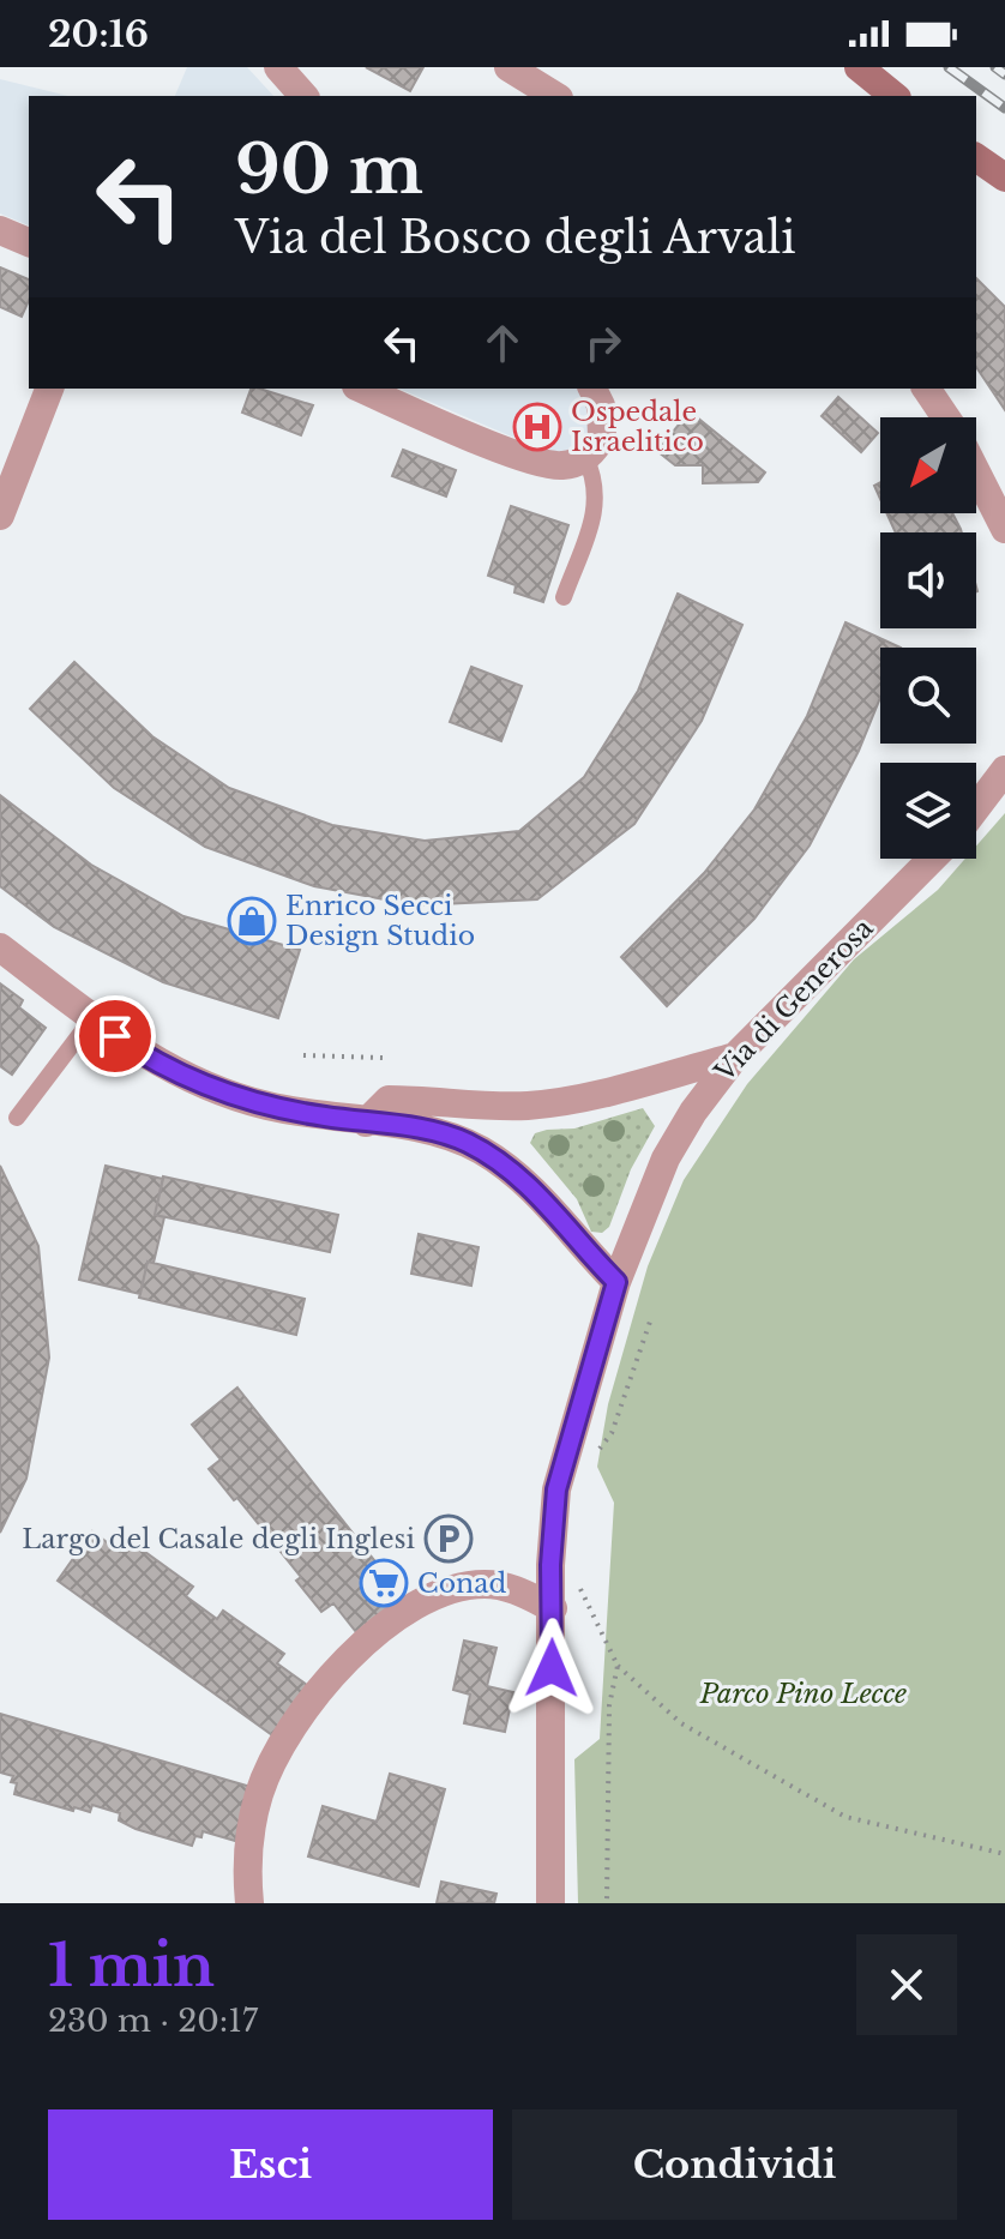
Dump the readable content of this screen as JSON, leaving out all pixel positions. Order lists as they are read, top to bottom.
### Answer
{
  "streets": {
    "street": ["Via di Generosa"]
  },
  "parks": ["Parco Pino Lecce"],
  "places": {
    "hospital": ["Ospedale Israelitico"],
    "shop": ["Enrico Secci Design Studio"],
    "parking": ["Largo del Casale degli Inglesi"],
    "supermarket": ["Conad"]
  },
  "north": "bottom left",
  "page": {
    "status": "20:16",
    "turn": ["90 m", "Via del Bosco degli Arvali"],
    "heading": ["1 min", "230 m · 20:17"],
    "buttons": ["Esci", "Condividi"]
  }
}
